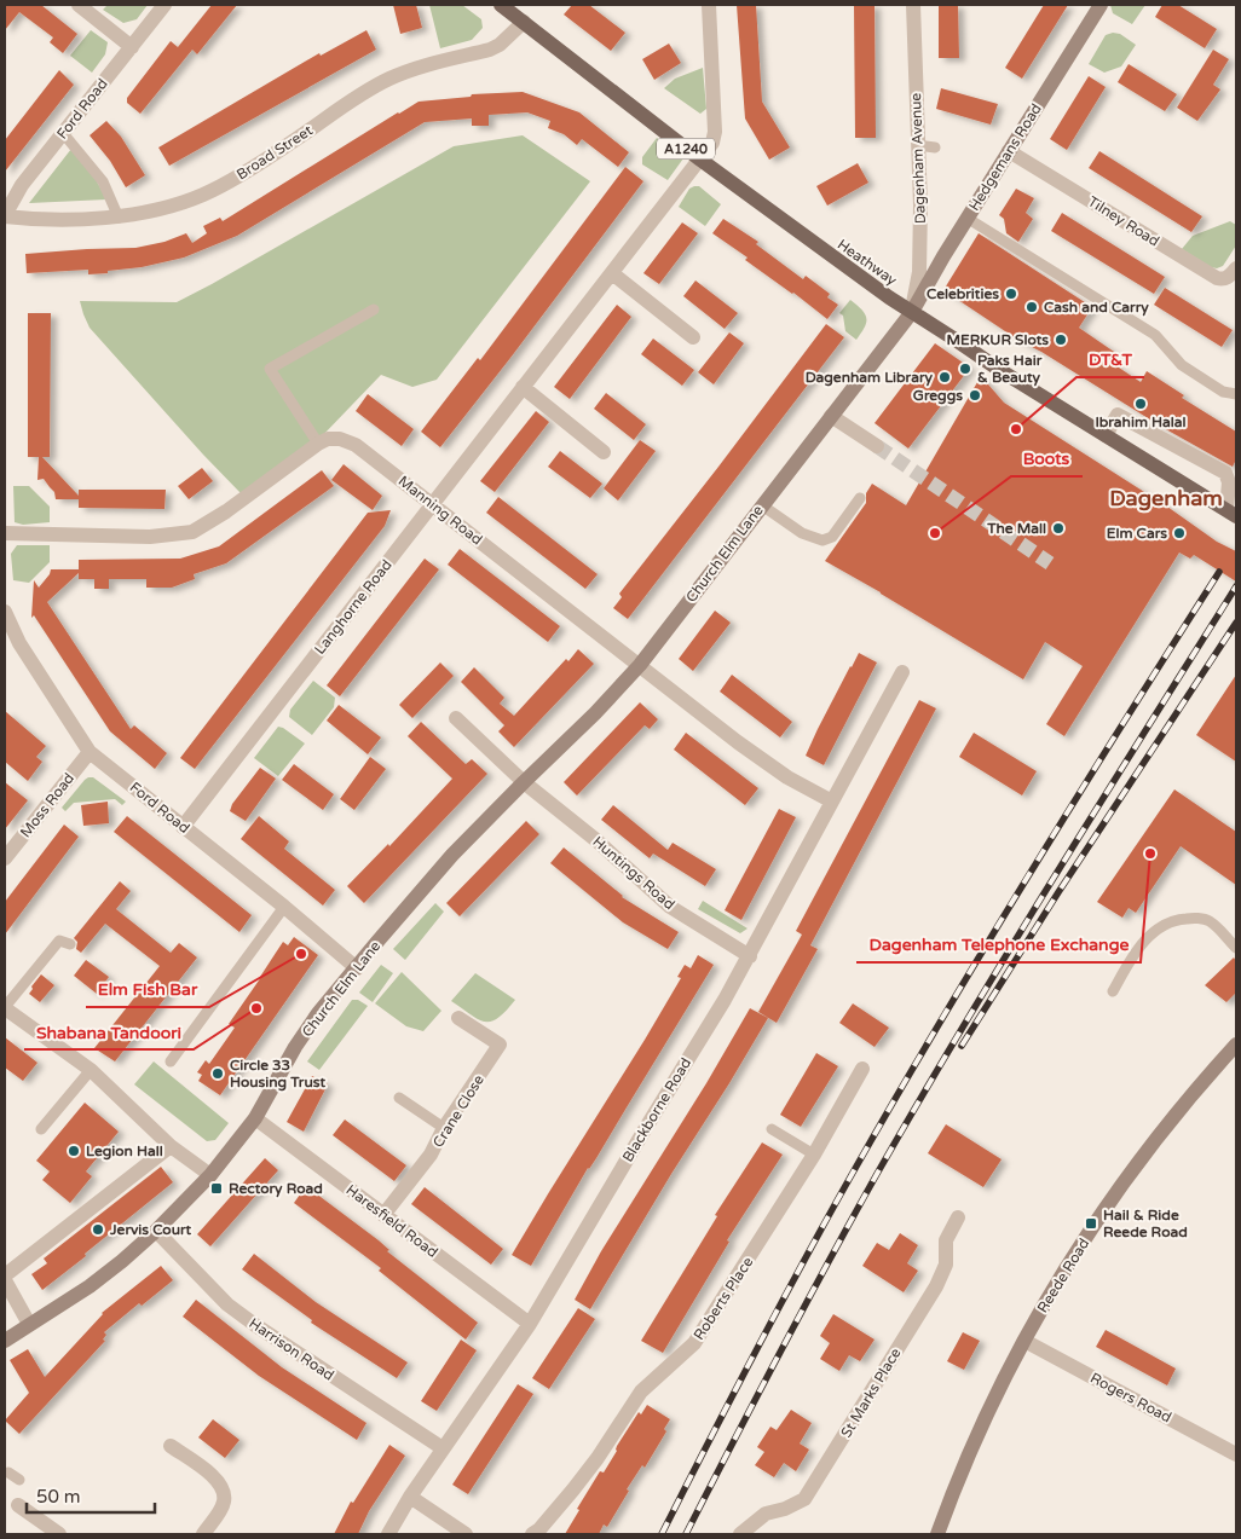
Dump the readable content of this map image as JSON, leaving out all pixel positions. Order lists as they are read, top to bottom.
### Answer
{
  "streets": {
    "main road": ["A1240", "Heathway"],
    "street": [
      "Ford Road",
      "Broad Street",
      "Hedgemans Road",
      "Dagenham Avenue",
      "Tilney Road",
      "Manning Road",
      "Church Elm Lane",
      "Langhorne Road",
      "Moss Road",
      "Huntings Road",
      "Blackborne Road",
      "Crane Close",
      "Haresfield Road",
      "Reede Road",
      "Roberts Place",
      "Harrison Road",
      "St Marks Place",
      "Rogers Road"
    ]
  },
  "crossings": [
    ["Ford Road", "Broad Street"],
    ["Ford Road", "Church Elm Lane"],
    ["Ford Road", "Langhorne Road"],
    ["Ford Road", "Moss Road"],
    ["Broad Street", "Heathway"],
    ["Hedgemans Road", "Dagenham Avenue"],
    ["Hedgemans Road", "Tilney Road"],
    ["Hedgemans Road", "Heathway"],
    ["Hedgemans Road", "Church Elm Lane"],
    ["Dagenham Avenue", "Heathway"],
    ["Dagenham Avenue", "Church Elm Lane"],
    ["Heathway", "Church Elm Lane"],
    ["Heathway", "Langhorne Road"],
    ["Manning Road", "Church Elm Lane"],
    ["Manning Road", "Langhorne Road"],
    ["Manning Road", "Blackborne Road"],
    ["Church Elm Lane", "Huntings Road"],
    ["Church Elm Lane", "Haresfield Road"],
    ["Church Elm Lane", "Harrison Road"],
    ["Huntings Road", "Blackborne Road"],
    ["Blackborne Road", "Haresfield Road"],
    ["Blackborne Road", "Harrison Road"],
    ["Crane Close", "Haresfield Road"],
    ["Reede Road", "Rogers Road"]
  ],
  "districts": ["Dagenham"],
  "places": {
    "other": [
      "Celebrities",
      "Cash and Carry",
      "MERKUR Slots",
      "Paks Hair & Beauty",
      "Dagenham Library",
      "Greggs",
      "Ibrahim Halal",
      "DT&T",
      "The Mall",
      "Boots",
      "Elm Cars",
      "Dagenham Telephone Exchange",
      "Elm Fish Bar",
      "Shabana Tandoori",
      "Circle 33 Housing Trust",
      "Legion Hall",
      "Jervis Court"
    ],
    "transit": ["Rectory Road", "Hail & Ride Reede Road"]
  },
  "scale_bar": "50 m"
}
